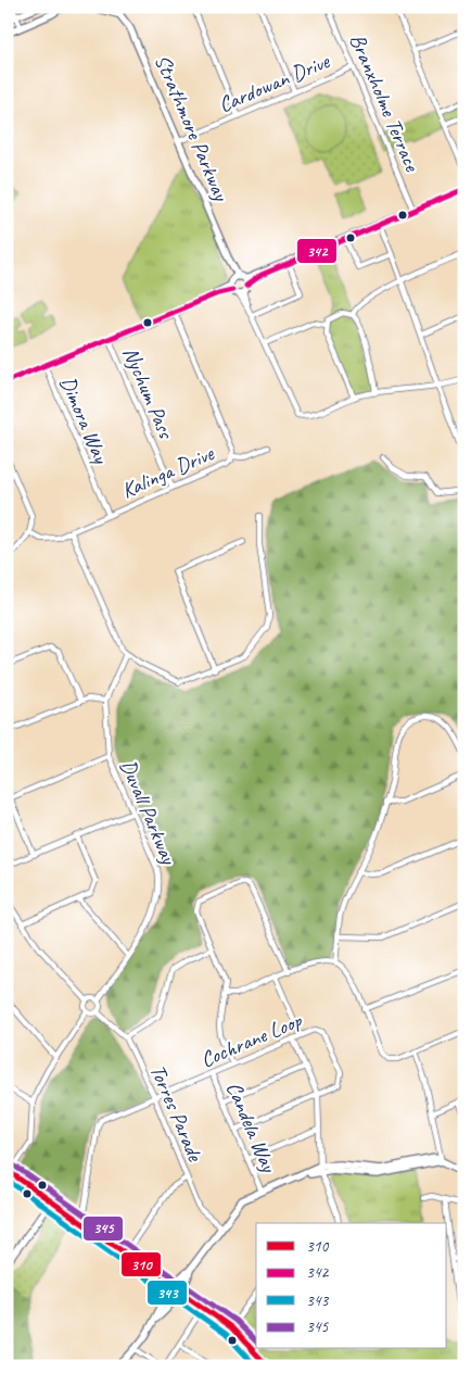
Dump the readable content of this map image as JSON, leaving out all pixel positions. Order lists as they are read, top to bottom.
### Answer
{
  "streets": {
    "street": [
      "Cardowan Drive",
      "Branxholme Terrace",
      "Strathmore Parkway",
      "Nychum Pass",
      "Dimora Way",
      "Kalinga Drive",
      "Duvall Parkway",
      "Cochrane Loop",
      "Torres Parade",
      "Candela Way"
    ]
  },
  "crossings": [
    ["Cardowan Drive", "Branxholme Terrace"],
    ["Cardowan Drive", "Strathmore Parkway"],
    ["Nychum Pass", "Kalinga Drive"],
    ["Dimora Way", "Kalinga Drive"],
    ["Duvall Parkway", "Torres Parade"],
    ["Cochrane Loop", "Torres Parade"],
    ["Cochrane Loop", "Candela Way"]
  ],
  "lines": [
    "transit line 342",
    "transit line 345",
    "transit line 310",
    "transit line 343"
  ],
  "legend": [
    "310",
    "342",
    "343",
    "345"
  ]
}
